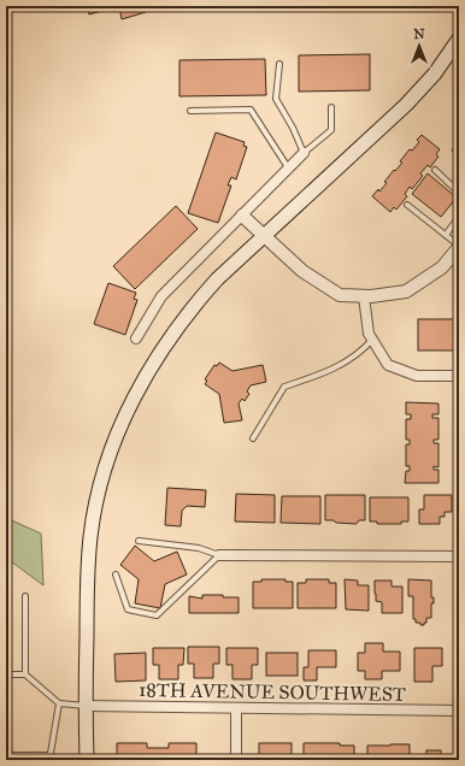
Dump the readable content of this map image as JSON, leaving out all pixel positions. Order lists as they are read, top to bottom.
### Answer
{
  "streets": {
    "street": ["18TH AVENUE SOUTHWEST"]
  },
  "north": "top"
}
